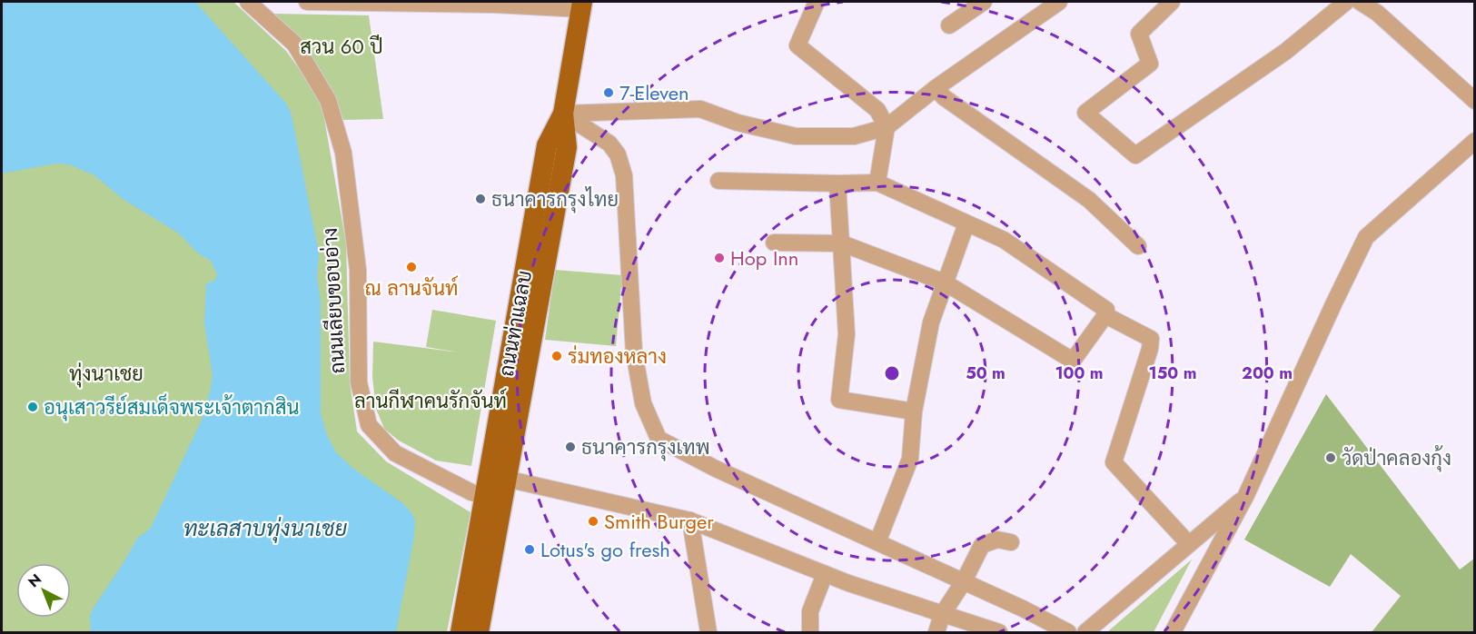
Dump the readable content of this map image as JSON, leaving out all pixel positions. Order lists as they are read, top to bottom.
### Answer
{
  "streets": {
    "main road": ["ถนนท่าแฉลบ"],
    "street": ["ถนนเลียบขอบอ่าง"]
  },
  "crossings": [
    ["ถนนเลียบขอบอ่าง", "ถนนท่าแฉลบ"]
  ],
  "water": ["ทะเลสาบทุ่งนาเชย"],
  "parks": ["สวน 60 ปี", "ทุ่งนาเชย", "ลานกีฬาคนรักจันท์"],
  "places": [
    "7-Eleven",
    "ธนาคารกรุงไทย",
    "Hop Inn",
    "ณ ลานจันท์",
    "ร่มทองหลาง",
    "อนุเสาวรีย์สมเด็จพระเจ้าตากสิน",
    "ธนาคารกรุงเทพ",
    "วัดป่าคลองกุ้ง",
    "Smith Burger",
    "Lotus's go fresh"
  ],
  "north": "top left",
  "rings": [
    "50 m",
    "100 m",
    "150 m",
    "200 m"
  ]
}
